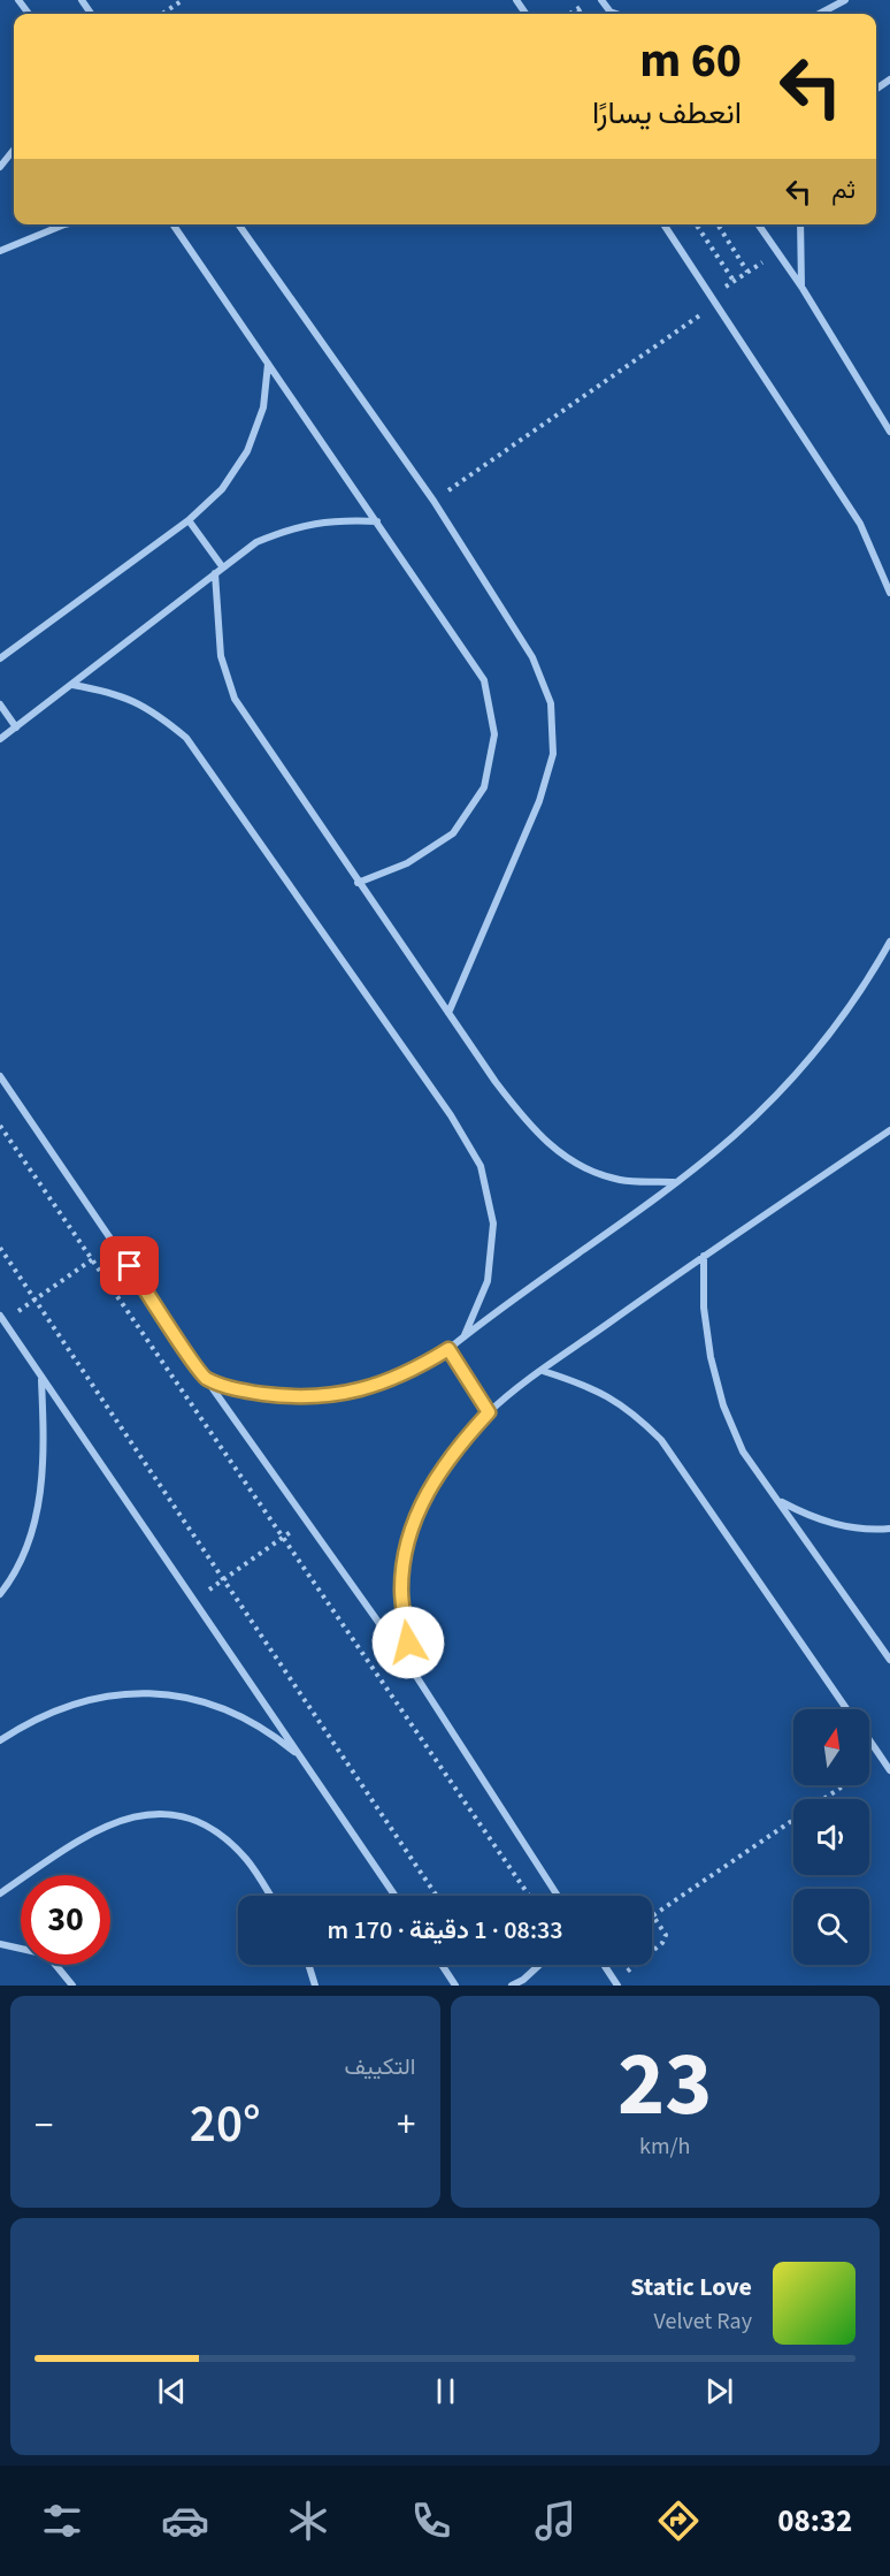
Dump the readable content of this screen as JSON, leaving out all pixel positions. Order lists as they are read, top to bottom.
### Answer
{
  "north": "top",
  "page": {
    "turn": ["60 m", "انعطف يسارًا"],
    "then": "ثم",
    "limit": "30",
    "trip": "08:33 · 1 دقيقة · 170 m",
    "tile": [
      ["23", "km/h"],
      "التكييف"
    ],
    "heat": ["−", "20°", "+"],
    "song": ["Static Love", "Velvet Ray"],
    "tabs": "08:32"
  }
}
